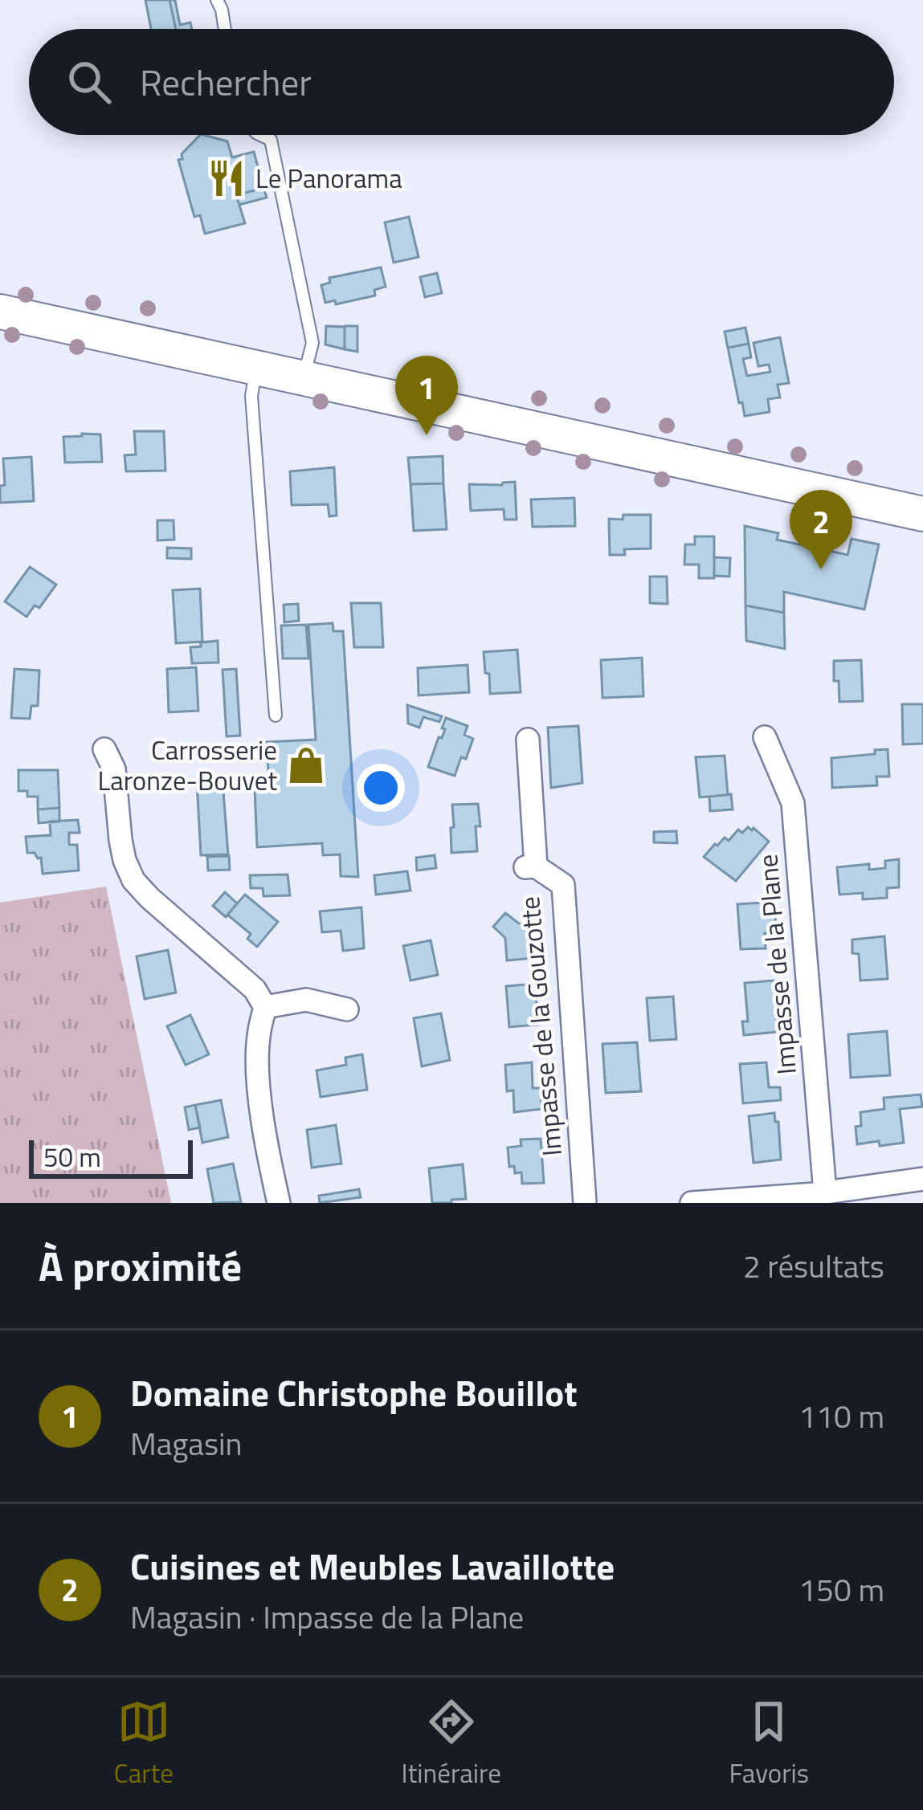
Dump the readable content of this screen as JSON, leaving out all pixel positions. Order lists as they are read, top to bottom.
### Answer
{
  "streets": {
    "street": ["Impasse de la Plane", "Impasse de la Gouzotte"]
  },
  "places": {
    "restaurant": ["Le Panorama"],
    "shop": ["Carrosserie Laronze-Bouvet"]
  },
  "scale_bar": "50 m",
  "page": {
    "search": "Rechercher",
    "pins": ["1", "2"],
    "scale": "50 m",
    "heading": ["À proximité", "2 résultats"],
    "list": [
      {
        "mark": "1",
        "name": "Domaine Christophe Bouillot",
        "note": "Magasin",
        "value": "110 m"
      },
      {
        "mark": "2",
        "name": "Cuisines et Meubles Lavaillotte",
        "note": "Magasin · Impasse de la Plane",
        "value": "150 m"
      }
    ],
    "nav": ["Carte", "Itinéraire", "Favoris"]
  }
}
